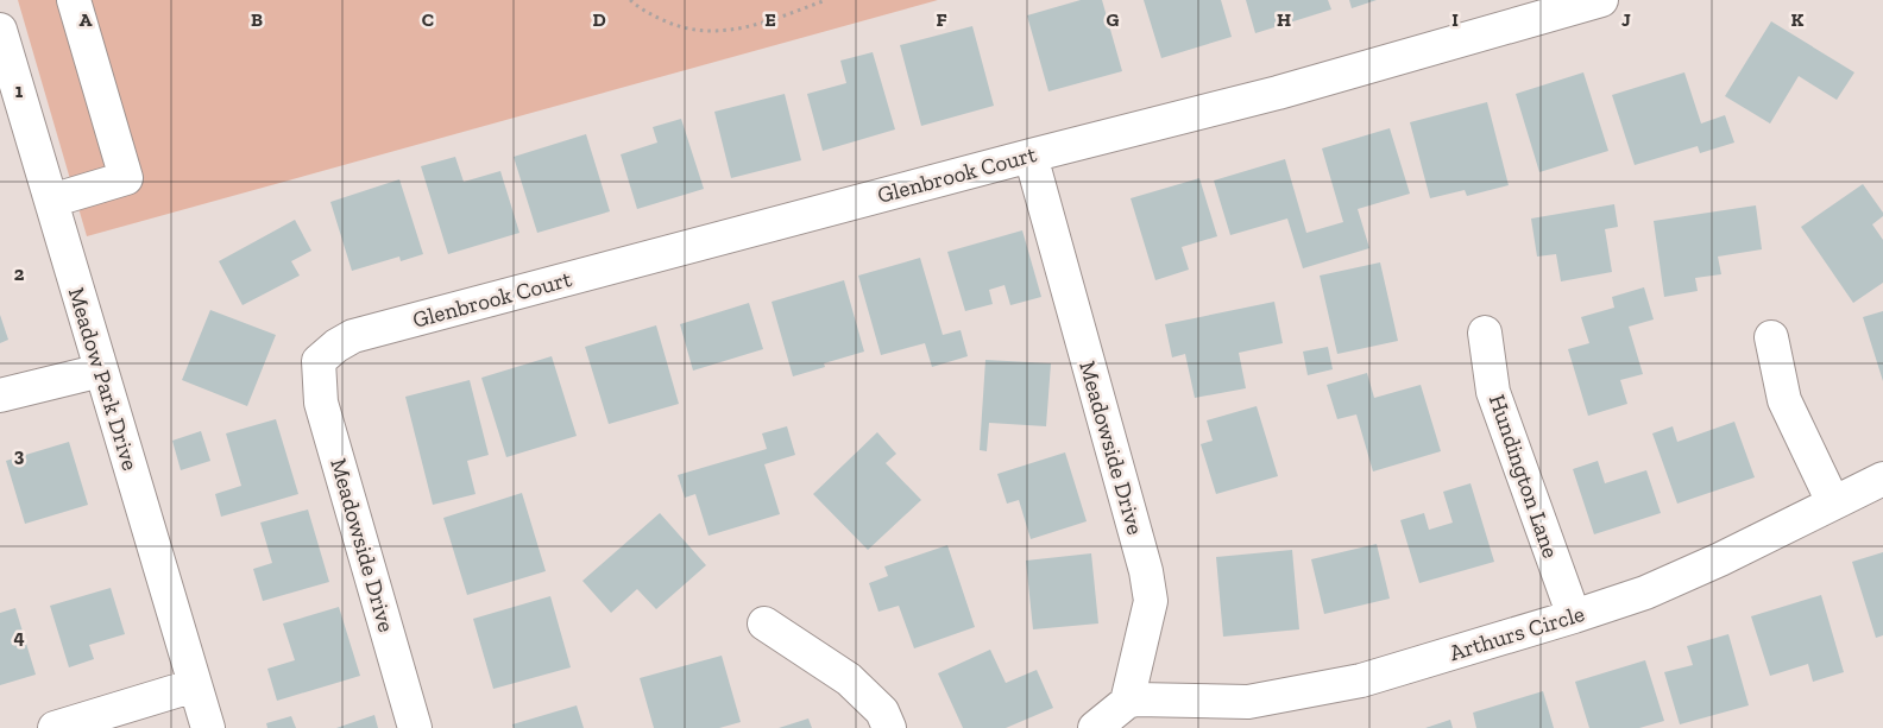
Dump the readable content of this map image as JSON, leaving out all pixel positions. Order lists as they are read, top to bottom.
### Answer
{
  "streets": {
    "street": [
      "Glenbrook Court",
      "Meadow Park Drive",
      "Meadowside Drive",
      "Hundington Lane",
      "Arthurs Circle"
    ]
  },
  "crossings": [
    ["Glenbrook Court", "Meadowside Drive"],
    ["Meadowside Drive", "Arthurs Circle"],
    ["Hundington Lane", "Arthurs Circle"]
  ],
  "grid": {
    "columns": [
      "A",
      "B",
      "C",
      "D",
      "E",
      "F",
      "G",
      "H",
      "I",
      "J",
      "K"
    ],
    "rows": [
      "1",
      "2",
      "3",
      "4"
    ]
  }
}
